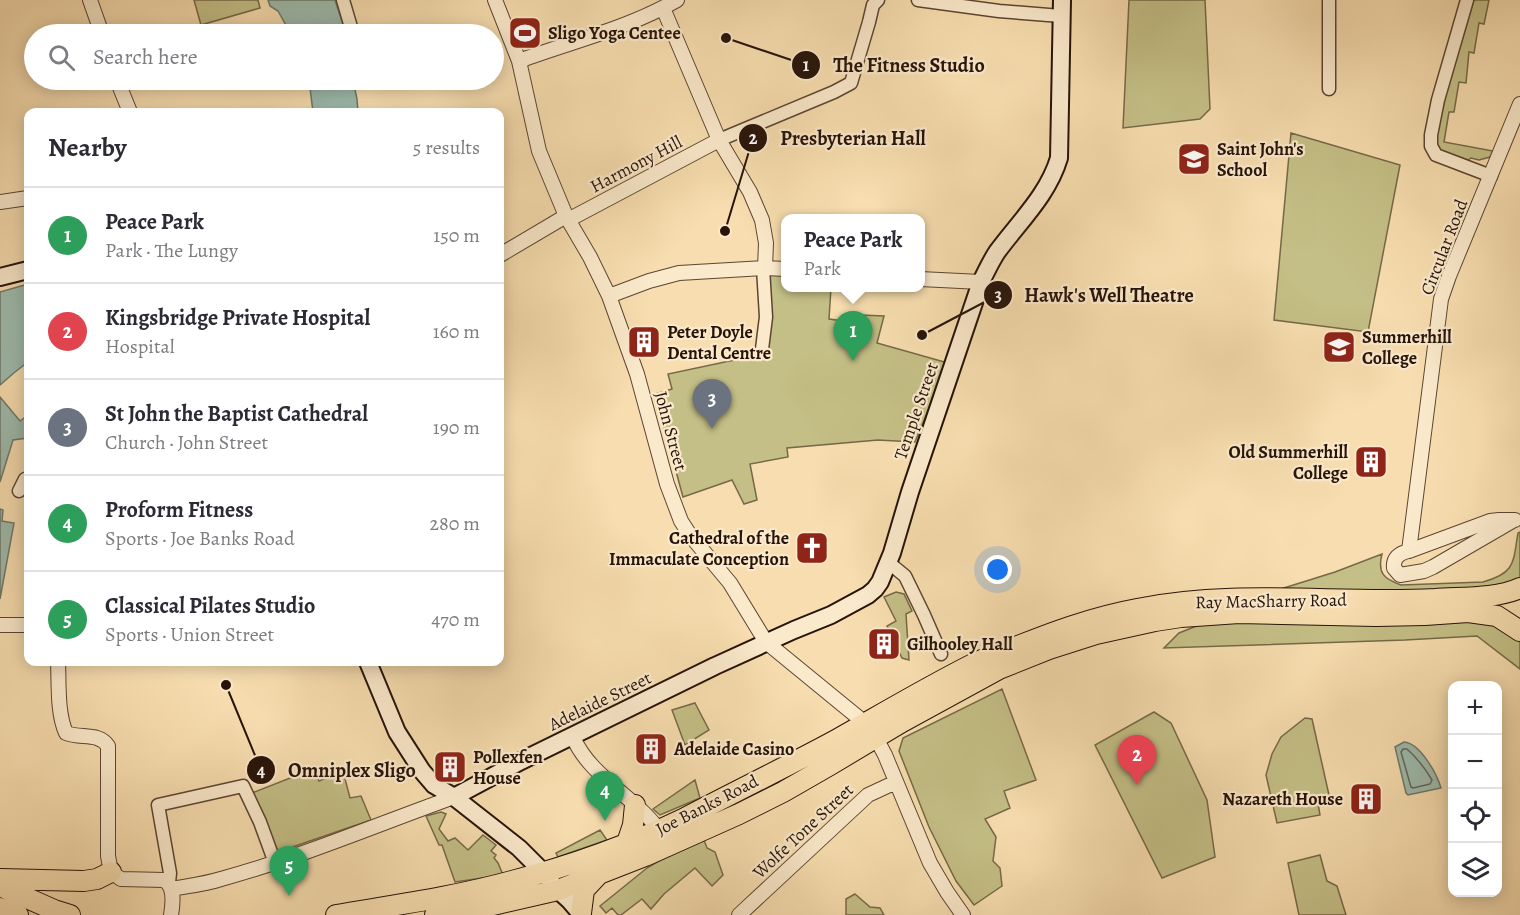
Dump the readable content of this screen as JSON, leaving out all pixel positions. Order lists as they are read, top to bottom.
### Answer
{
  "streets": {
    "highway": ["Ray MacSharry Road", "Joe Banks Road"],
    "main road": ["Temple Street", "Adelaide Street"],
    "street": [
      "Harmony Hill",
      "Circular Road",
      "John Street",
      "Wolfe Tone Street"
    ]
  },
  "crossings": [
    ["Harmony Hill", "John Street"],
    ["Temple Street", "John Street"],
    ["Temple Street", "Adelaide Street"],
    ["John Street", "Ray MacSharry Road"],
    ["John Street", "Adelaide Street"],
    ["John Street", "Joe Banks Road"],
    ["Ray MacSharry Road", "Joe Banks Road"]
  ],
  "places": {
    "sports": ["Sligo Yoga Centee"],
    "other": [
      "The Fitness Studio",
      "Presbyterian Hall",
      "Hawk's Well Theatre",
      "Omniplex Sligo"
    ],
    "school or university": ["Saint John's School", "Summerhill College"],
    "building": [
      "Peter Doyle Dental Centre",
      "Old Summerhill College",
      "Gilhooley Hall",
      "Adelaide Casino",
      "Pollexfen House",
      "Nazareth House"
    ],
    "church": ["Cathedral of the Immaculate Conception"]
  },
  "page": {
    "search": "Search here",
    "heading": ["Nearby", "5 results"],
    "list": [
      {
        "mark": "1",
        "name": "Peace Park",
        "note": "Park · The Lungy",
        "value": "150 m"
      },
      {
        "mark": "2",
        "name": "Kingsbridge Private Hospital",
        "note": "Hospital",
        "value": "160 m"
      },
      {
        "mark": "3",
        "name": "St John the Baptist Cathedral",
        "note": "Church · John Street",
        "value": "190 m"
      },
      {
        "mark": "4",
        "name": "Proform Fitness",
        "note": "Sports · Joe Banks Road",
        "value": "280 m"
      },
      {
        "mark": "5",
        "name": "Classical Pilates Studio",
        "note": "Sports · Union Street",
        "value": "470 m"
      }
    ],
    "popup": ["Peace Park", "Park"],
    "pins": [
      "1",
      "3",
      "2",
      "4",
      "5"
    ],
    "map_buttons": ["+", "−"]
  }
}
